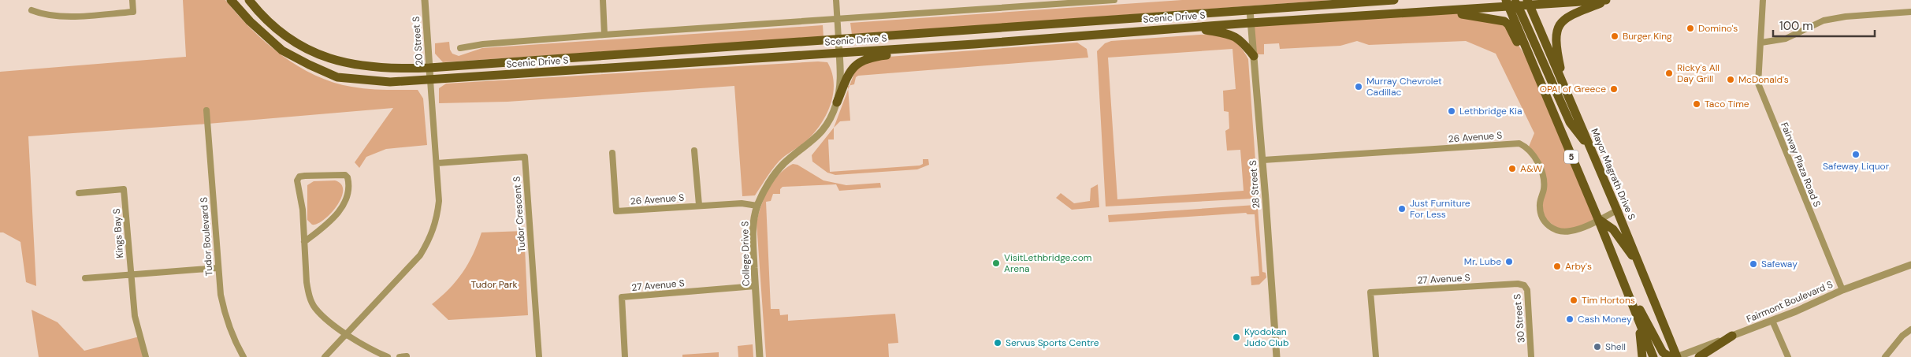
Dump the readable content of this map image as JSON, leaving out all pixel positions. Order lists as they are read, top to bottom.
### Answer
{
  "streets": {
    "main road": ["Scenic Drive S", "5", "Mayor Magrath Drive S"],
    "street": [
      "20 Street S",
      "26 Avenue S",
      "Fairway Plaza Road S",
      "28 Street S",
      "Tudor Crescent S",
      "Kings Bay S",
      "Tudor Boulevard S",
      "College Drive S",
      "27 Avenue S",
      "Fairmont Boulevard S",
      "30 Street S"
    ]
  },
  "crossings": [
    ["Scenic Drive S", "20 Street S"],
    ["Scenic Drive S", "5"],
    ["Scenic Drive S", "Mayor Magrath Drive S"],
    ["Scenic Drive S", "28 Street S"],
    ["Scenic Drive S", "College Drive S"],
    ["26 Avenue S", "5"],
    ["26 Avenue S", "Mayor Magrath Drive S"],
    ["26 Avenue S", "28 Street S"],
    ["26 Avenue S", "College Drive S"],
    ["Fairway Plaza Road S", "Fairmont Boulevard S"],
    ["Mayor Magrath Drive S", "Fairmont Boulevard S"],
    ["College Drive S", "27 Avenue S"],
    ["27 Avenue S", "30 Street S"]
  ],
  "parks": ["Tudor Park"],
  "places": [
    "Domino's",
    "Burger King",
    "Ricky's All Day Grill",
    "McDonald's",
    "Murray Chevrolet Cadillac",
    "OPA! of Greece",
    "Taco Time",
    "Lethbridge Kia",
    "Safeway Liquor",
    "A&W",
    "Just Furniture For Less",
    "Mr. Lube",
    "VisitLethbridge.com Arena",
    "Safeway",
    "Arby's",
    "Tim Hortons",
    "Cash Money",
    "Kyodokan Judo Club",
    "Servus Sports Centre",
    "Shell"
  ],
  "scale_bar": "100 m"
}
